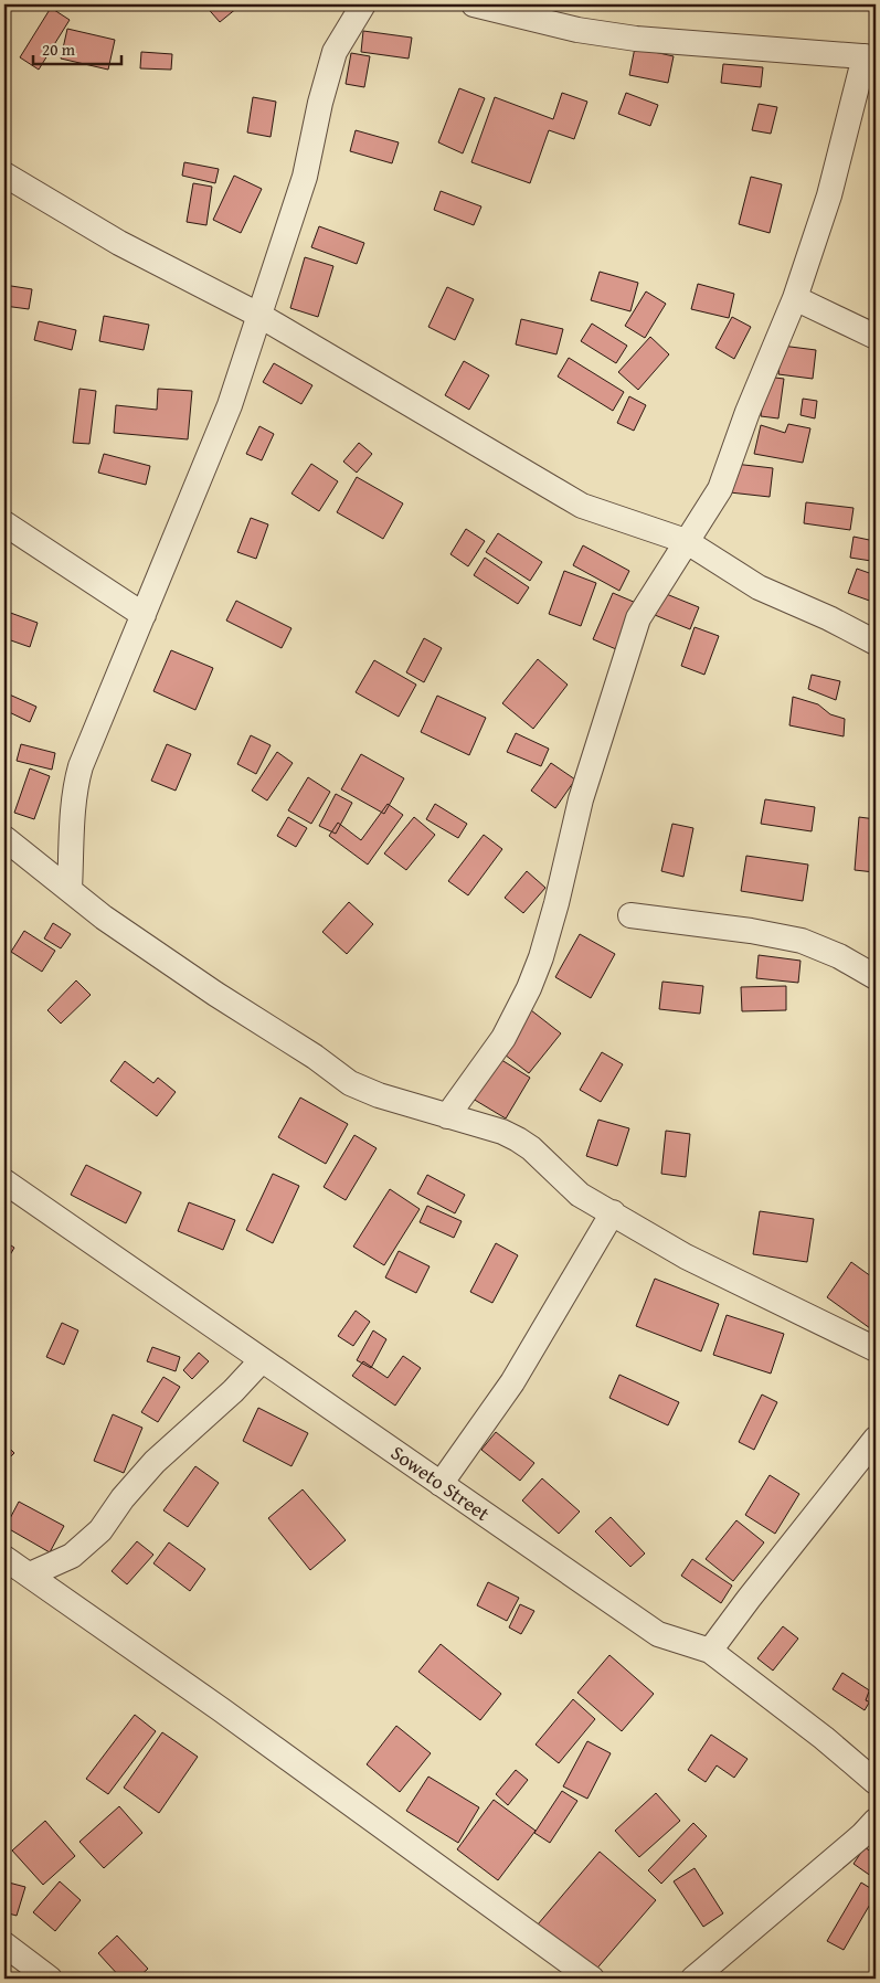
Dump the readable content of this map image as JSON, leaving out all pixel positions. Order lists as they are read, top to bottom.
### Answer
{
  "streets": {
    "street": ["Soweto Street"]
  },
  "scale_bar": "20 m"
}
